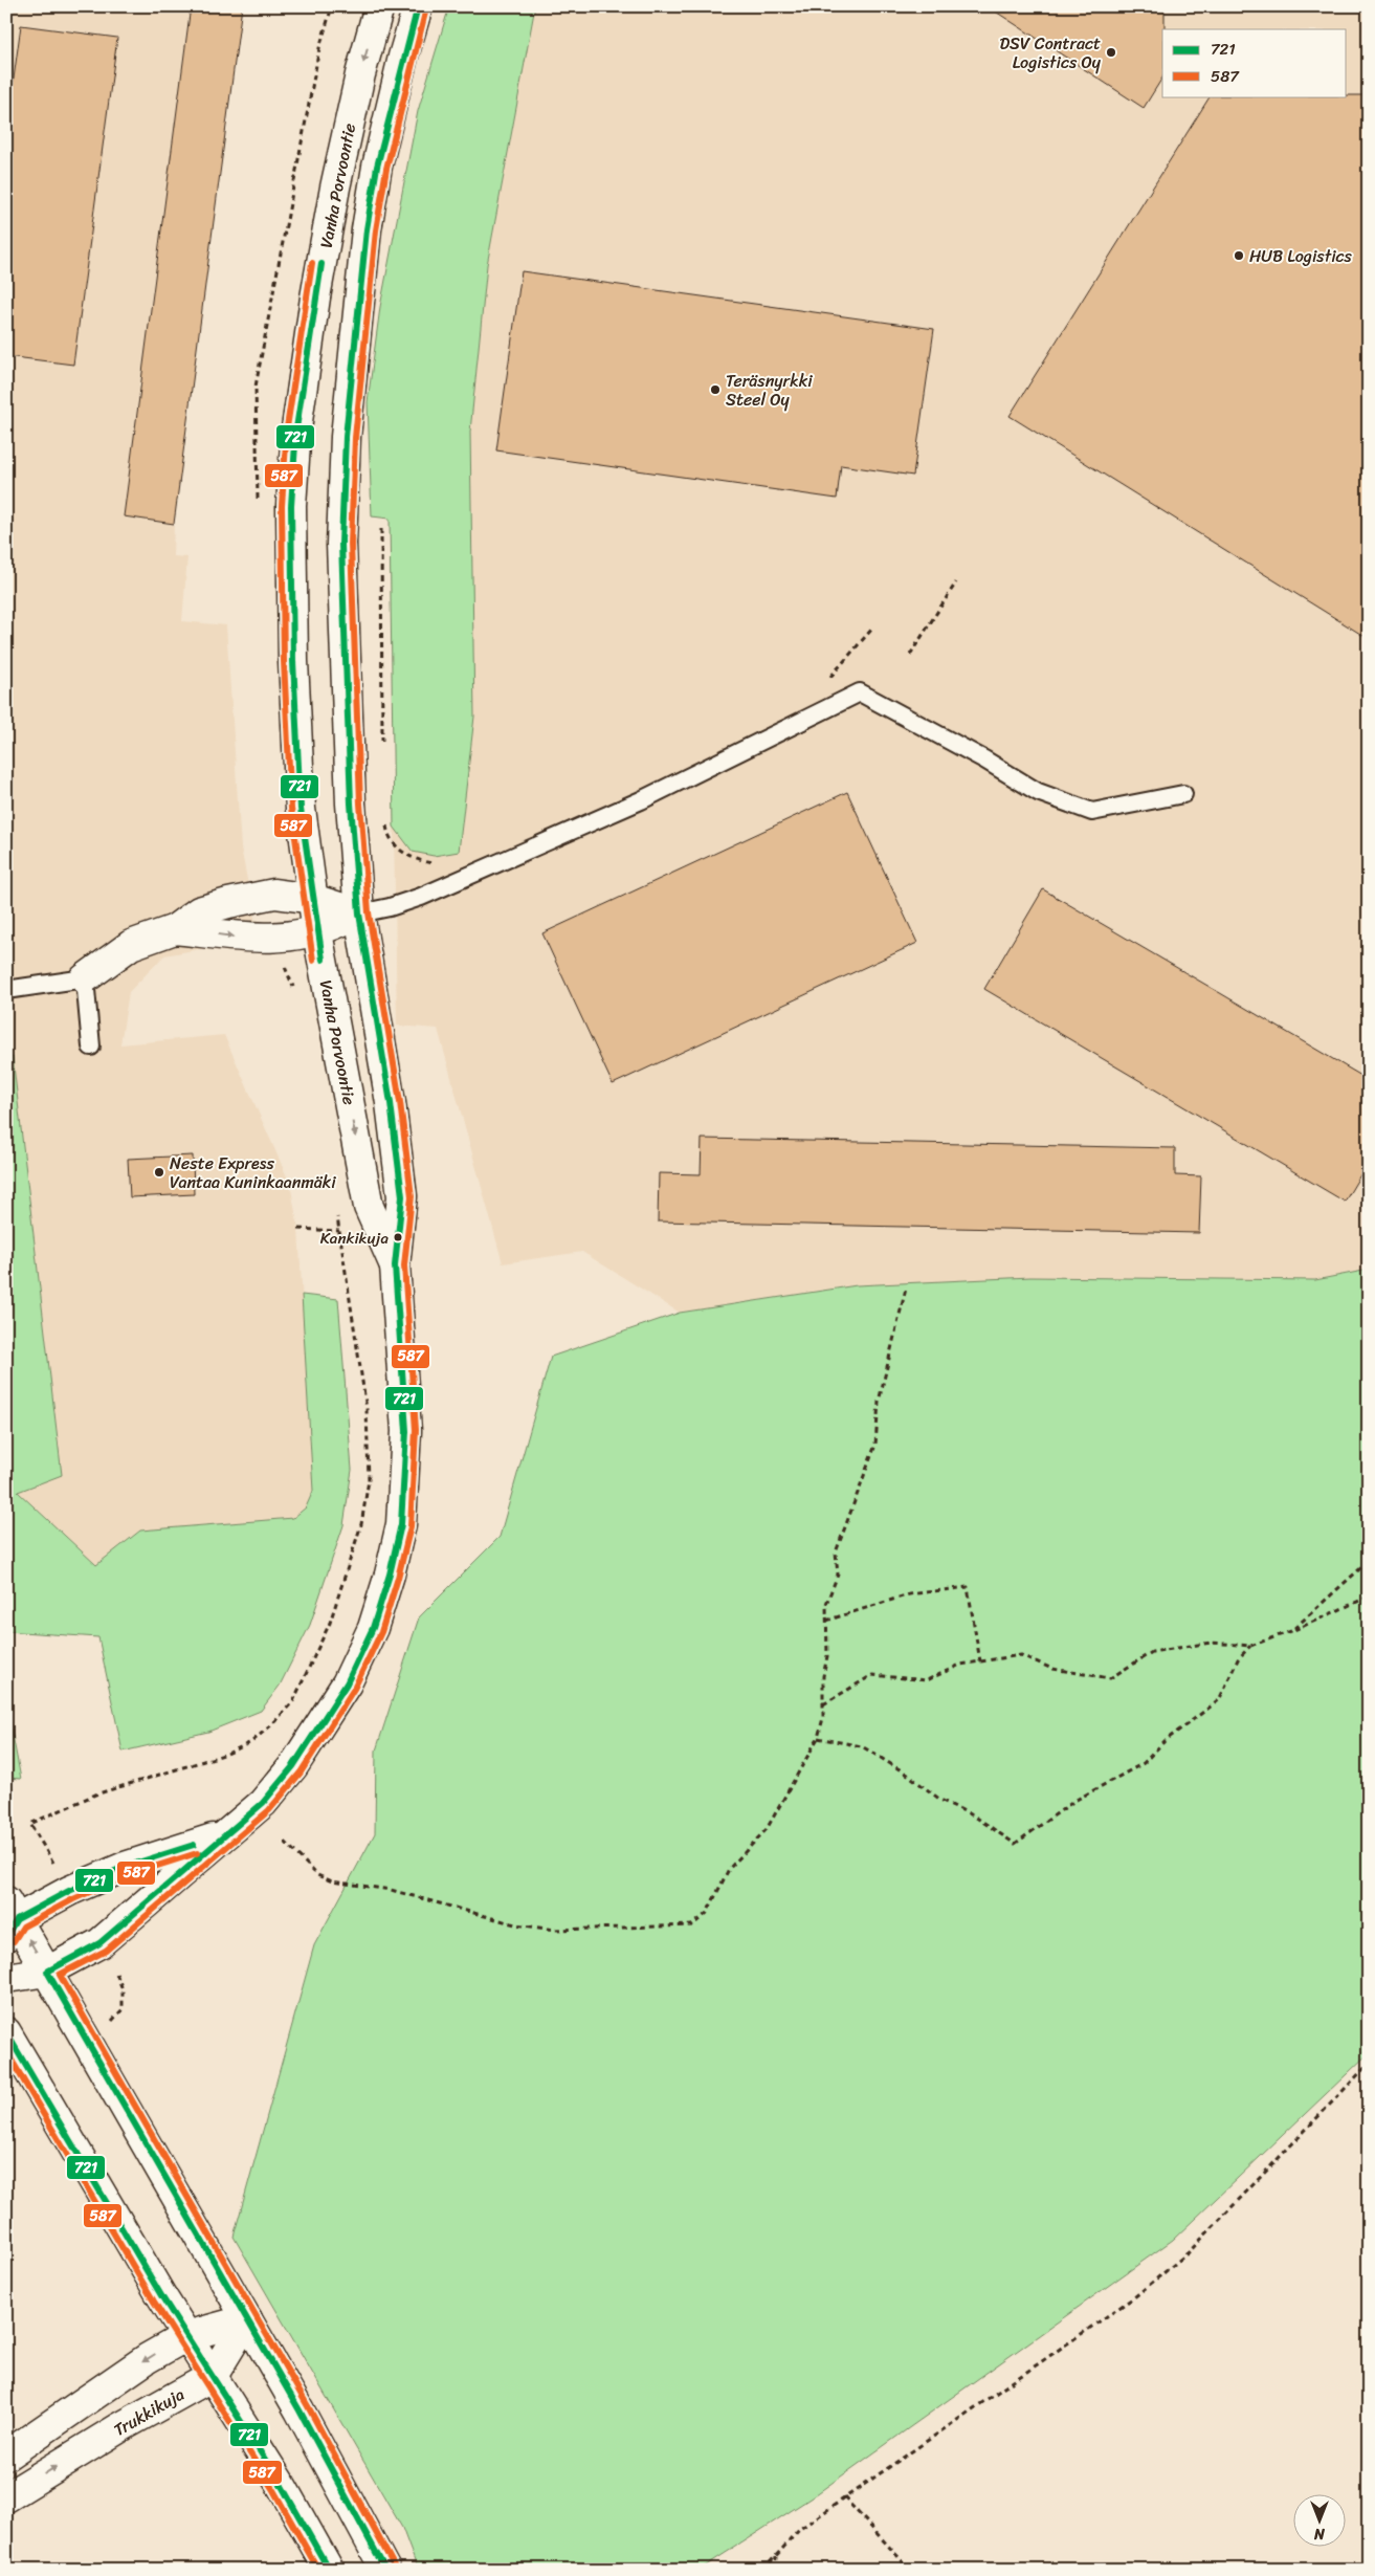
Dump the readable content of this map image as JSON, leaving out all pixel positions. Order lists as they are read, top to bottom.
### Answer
{
  "streets": {
    "main road": ["Vanha Porvoontie", "Trukkikuja"]
  },
  "places": [
    "DSV Contract Logistics Oy",
    "HUB Logistics",
    "Teräsnyrkki Steel Oy",
    "Neste Express Vantaa Kuninkaanmäki",
    "Kankikuja"
  ],
  "lines": ["transit line 721", "transit line 587"],
  "legend": ["721", "587"],
  "north": "bottom"
}
